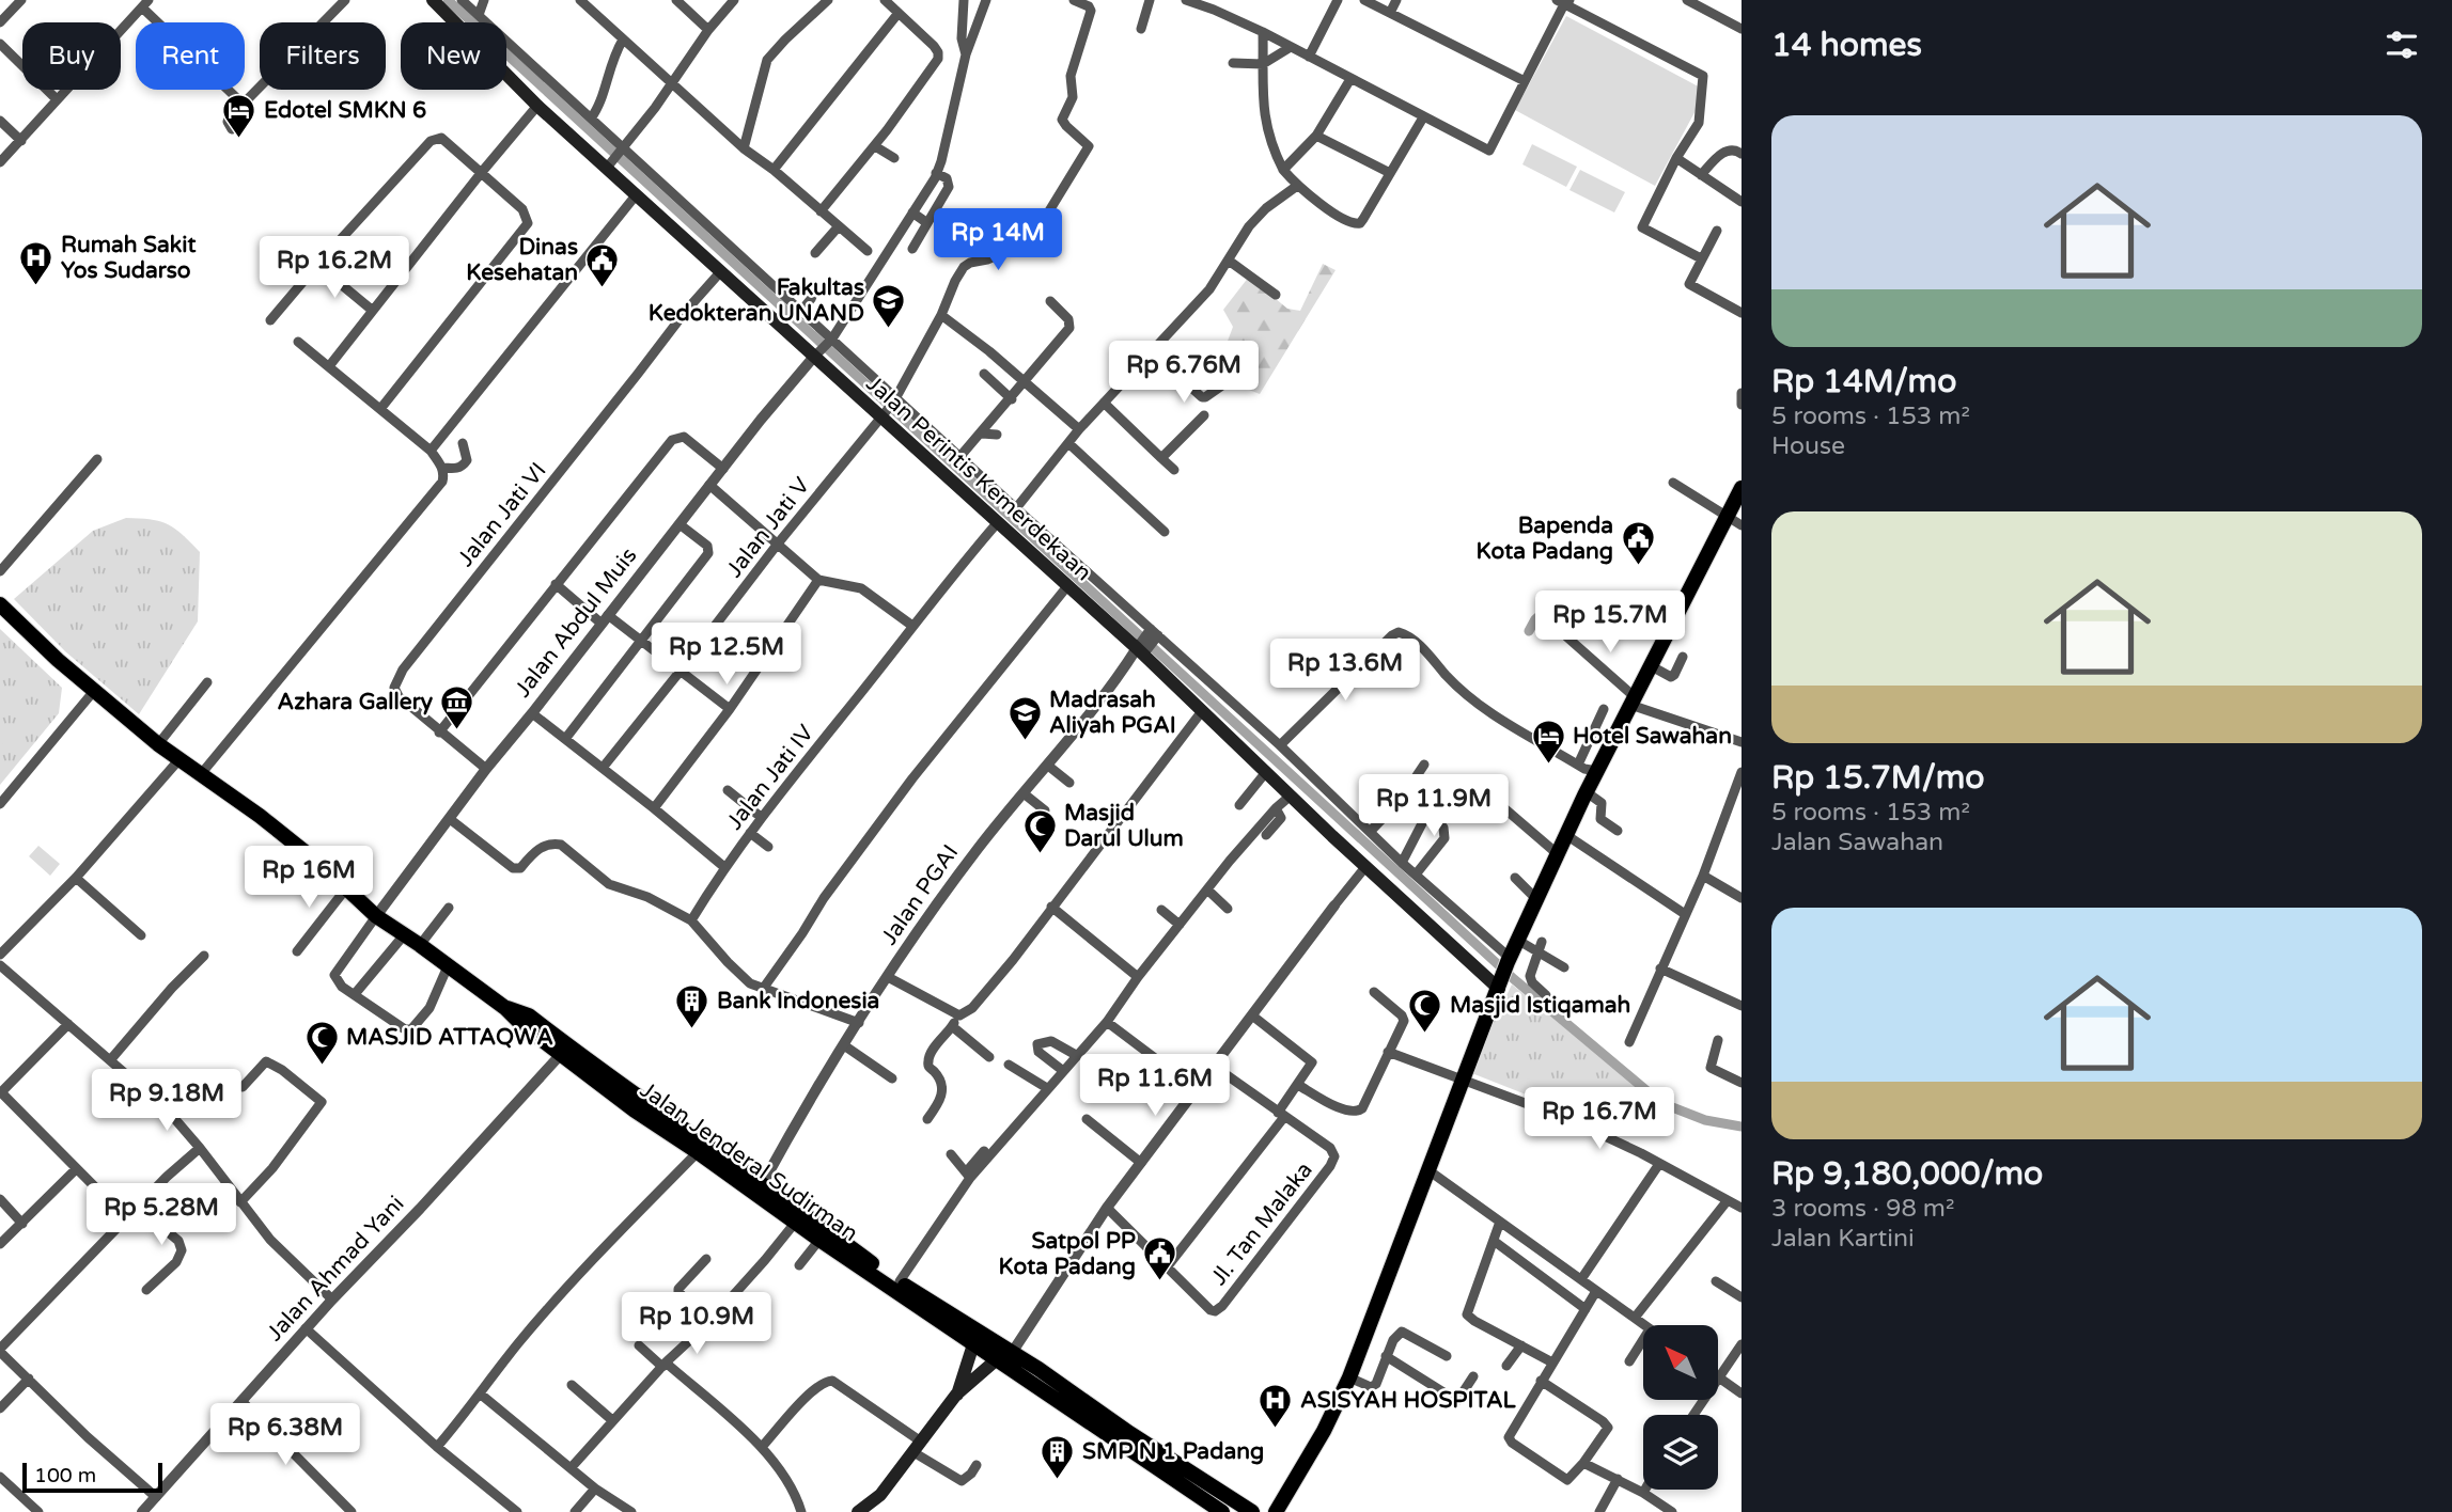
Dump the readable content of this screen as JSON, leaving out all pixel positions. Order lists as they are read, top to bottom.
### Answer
{
  "streets": {
    "main road": ["Jalan Perintis Kemerdekaan", "Jalan Jenderal Sudirman"],
    "street": [
      "Jalan Jati VI",
      "Jalan Jati V",
      "Jalan Abdul Muis",
      "Jalan Jati IV",
      "Jalan PGAI",
      "Jl. Tan Malaka",
      "Jalan Ahmad Yani"
    ]
  },
  "crossings": [
    ["Jalan Perintis Kemerdekaan", "Jalan Jati VI"],
    ["Jalan Perintis Kemerdekaan", "Jalan Jati V"],
    ["Jalan Perintis Kemerdekaan", "Jalan Abdul Muis"],
    ["Jalan Perintis Kemerdekaan", "Jalan Jati IV"],
    ["Jalan Perintis Kemerdekaan", "Jalan PGAI"],
    ["Jalan Jati VI", "Jalan Abdul Muis"],
    ["Jalan Abdul Muis", "Jalan Jenderal Sudirman"],
    ["Jalan Jenderal Sudirman", "Jalan Ahmad Yani"]
  ],
  "places": {
    "hotel": ["Edotel SMKN 6", "Hotel Sawahan"],
    "hospital": ["Rumah Sakit Yos Sudarso", "ASISYAH HOSPITAL"],
    "public building": ["Dinas Kesehatan", "Bapenda Kota Padang", "Satpol PP Kota Padang"],
    "school or university": ["Fakultas Kedokteran UNAND", "Madrasah Aliyah PGAI"],
    "museum": ["Azhara Gallery"],
    "mosque": ["Masjid Darul Ulum", "Masjid Istiqamah", "MASJID ATTAQWA"],
    "building": ["Bank Indonesia", "SMP N 1 Padang"]
  },
  "scale_bar": "100 m",
  "north": "top left",
  "page": {
    "heading": "14 homes",
    "chip": [
      "Buy",
      "Rent",
      "Filters",
      "New"
    ],
    "list": [
      {
        "name": "Rp 14M/mo",
        "note": "5 rooms · 153 m² · House"
      },
      {
        "name": "Rp 15.7M/mo",
        "note": "5 rooms · 153 m² · Jalan Sawahan"
      },
      {
        "name": "Rp 9,180,000/mo",
        "note": "3 rooms · 98 m² · Jalan Kartini"
      }
    ],
    "price": [
      "Rp 14M",
      "Rp 16.2M",
      "Rp 6.76M",
      "Rp 15.7M",
      "Rp 12.5M",
      "Rp 13.6M",
      "Rp 11.9M",
      "Rp 16M",
      "Rp 11.6M",
      "Rp 9.18M",
      "Rp 16.7M",
      "Rp 5.28M",
      "Rp 10.9M",
      "Rp 6.38M"
    ],
    "scale": "100 m"
  }
}
